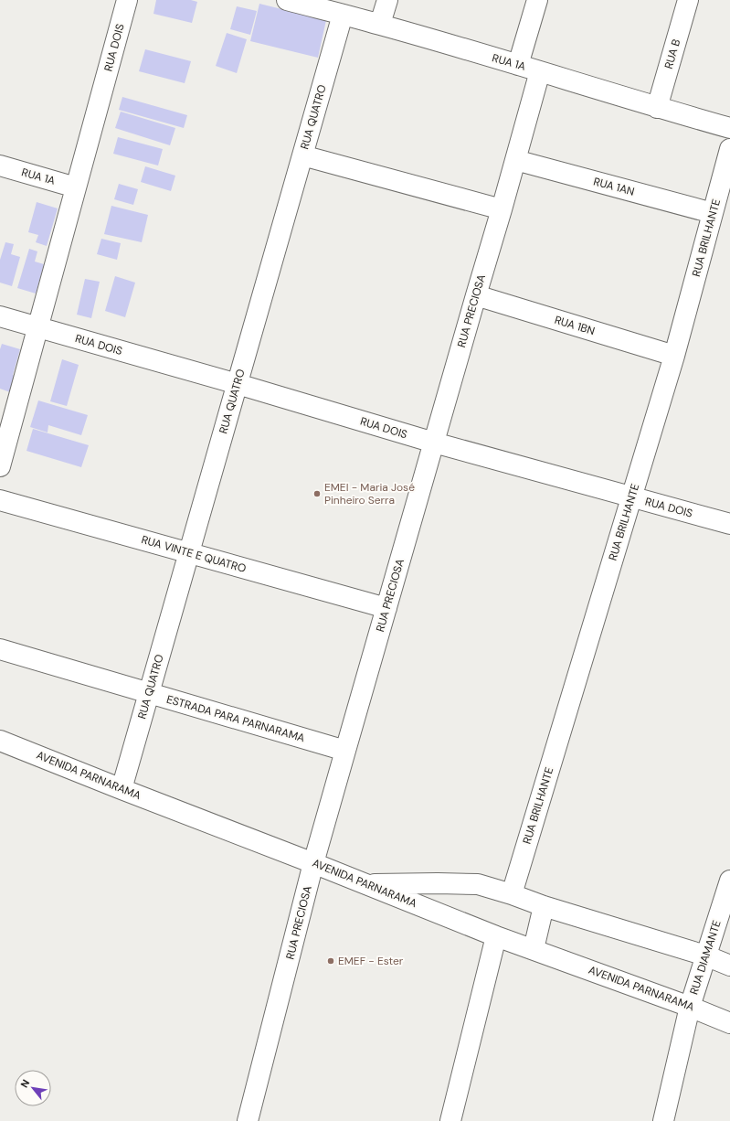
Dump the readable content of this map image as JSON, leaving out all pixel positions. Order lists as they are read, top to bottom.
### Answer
{
  "streets": {
    "street": [
      "RUA DOIS",
      "RUA B",
      "RUA 1A",
      "RUA QUATRO",
      "RUA 1AN",
      "RUA BRILHANTE",
      "RUA PRECIOSA",
      "RUA 1BN",
      "RUA VINTE E QUATRO",
      "ESTRADA PARA PARNARAMA",
      "AVENIDA PARNARAMA",
      "RUA DIAMANTE"
    ]
  },
  "crossings": [
    ["RUA DOIS", "RUA 1A"],
    ["RUA DOIS", "RUA QUATRO"],
    ["RUA DOIS", "RUA BRILHANTE"],
    ["RUA DOIS", "RUA PRECIOSA"],
    ["RUA B", "RUA 1A"],
    ["RUA 1A", "RUA QUATRO"],
    ["RUA 1A", "RUA PRECIOSA"],
    ["RUA QUATRO", "RUA VINTE E QUATRO"],
    ["RUA QUATRO", "ESTRADA PARA PARNARAMA"],
    ["RUA QUATRO", "AVENIDA PARNARAMA"],
    ["RUA 1AN", "RUA BRILHANTE"],
    ["RUA 1AN", "RUA PRECIOSA"],
    ["RUA BRILHANTE", "RUA 1BN"],
    ["RUA PRECIOSA", "RUA 1BN"],
    ["RUA PRECIOSA", "RUA VINTE E QUATRO"],
    ["RUA PRECIOSA", "ESTRADA PARA PARNARAMA"],
    ["RUA PRECIOSA", "AVENIDA PARNARAMA"],
    ["AVENIDA PARNARAMA", "RUA DIAMANTE"]
  ],
  "places": ["EMEI - Maria José Pinheiro Serra", "EMEF - Ester"],
  "north": "top left"
}
